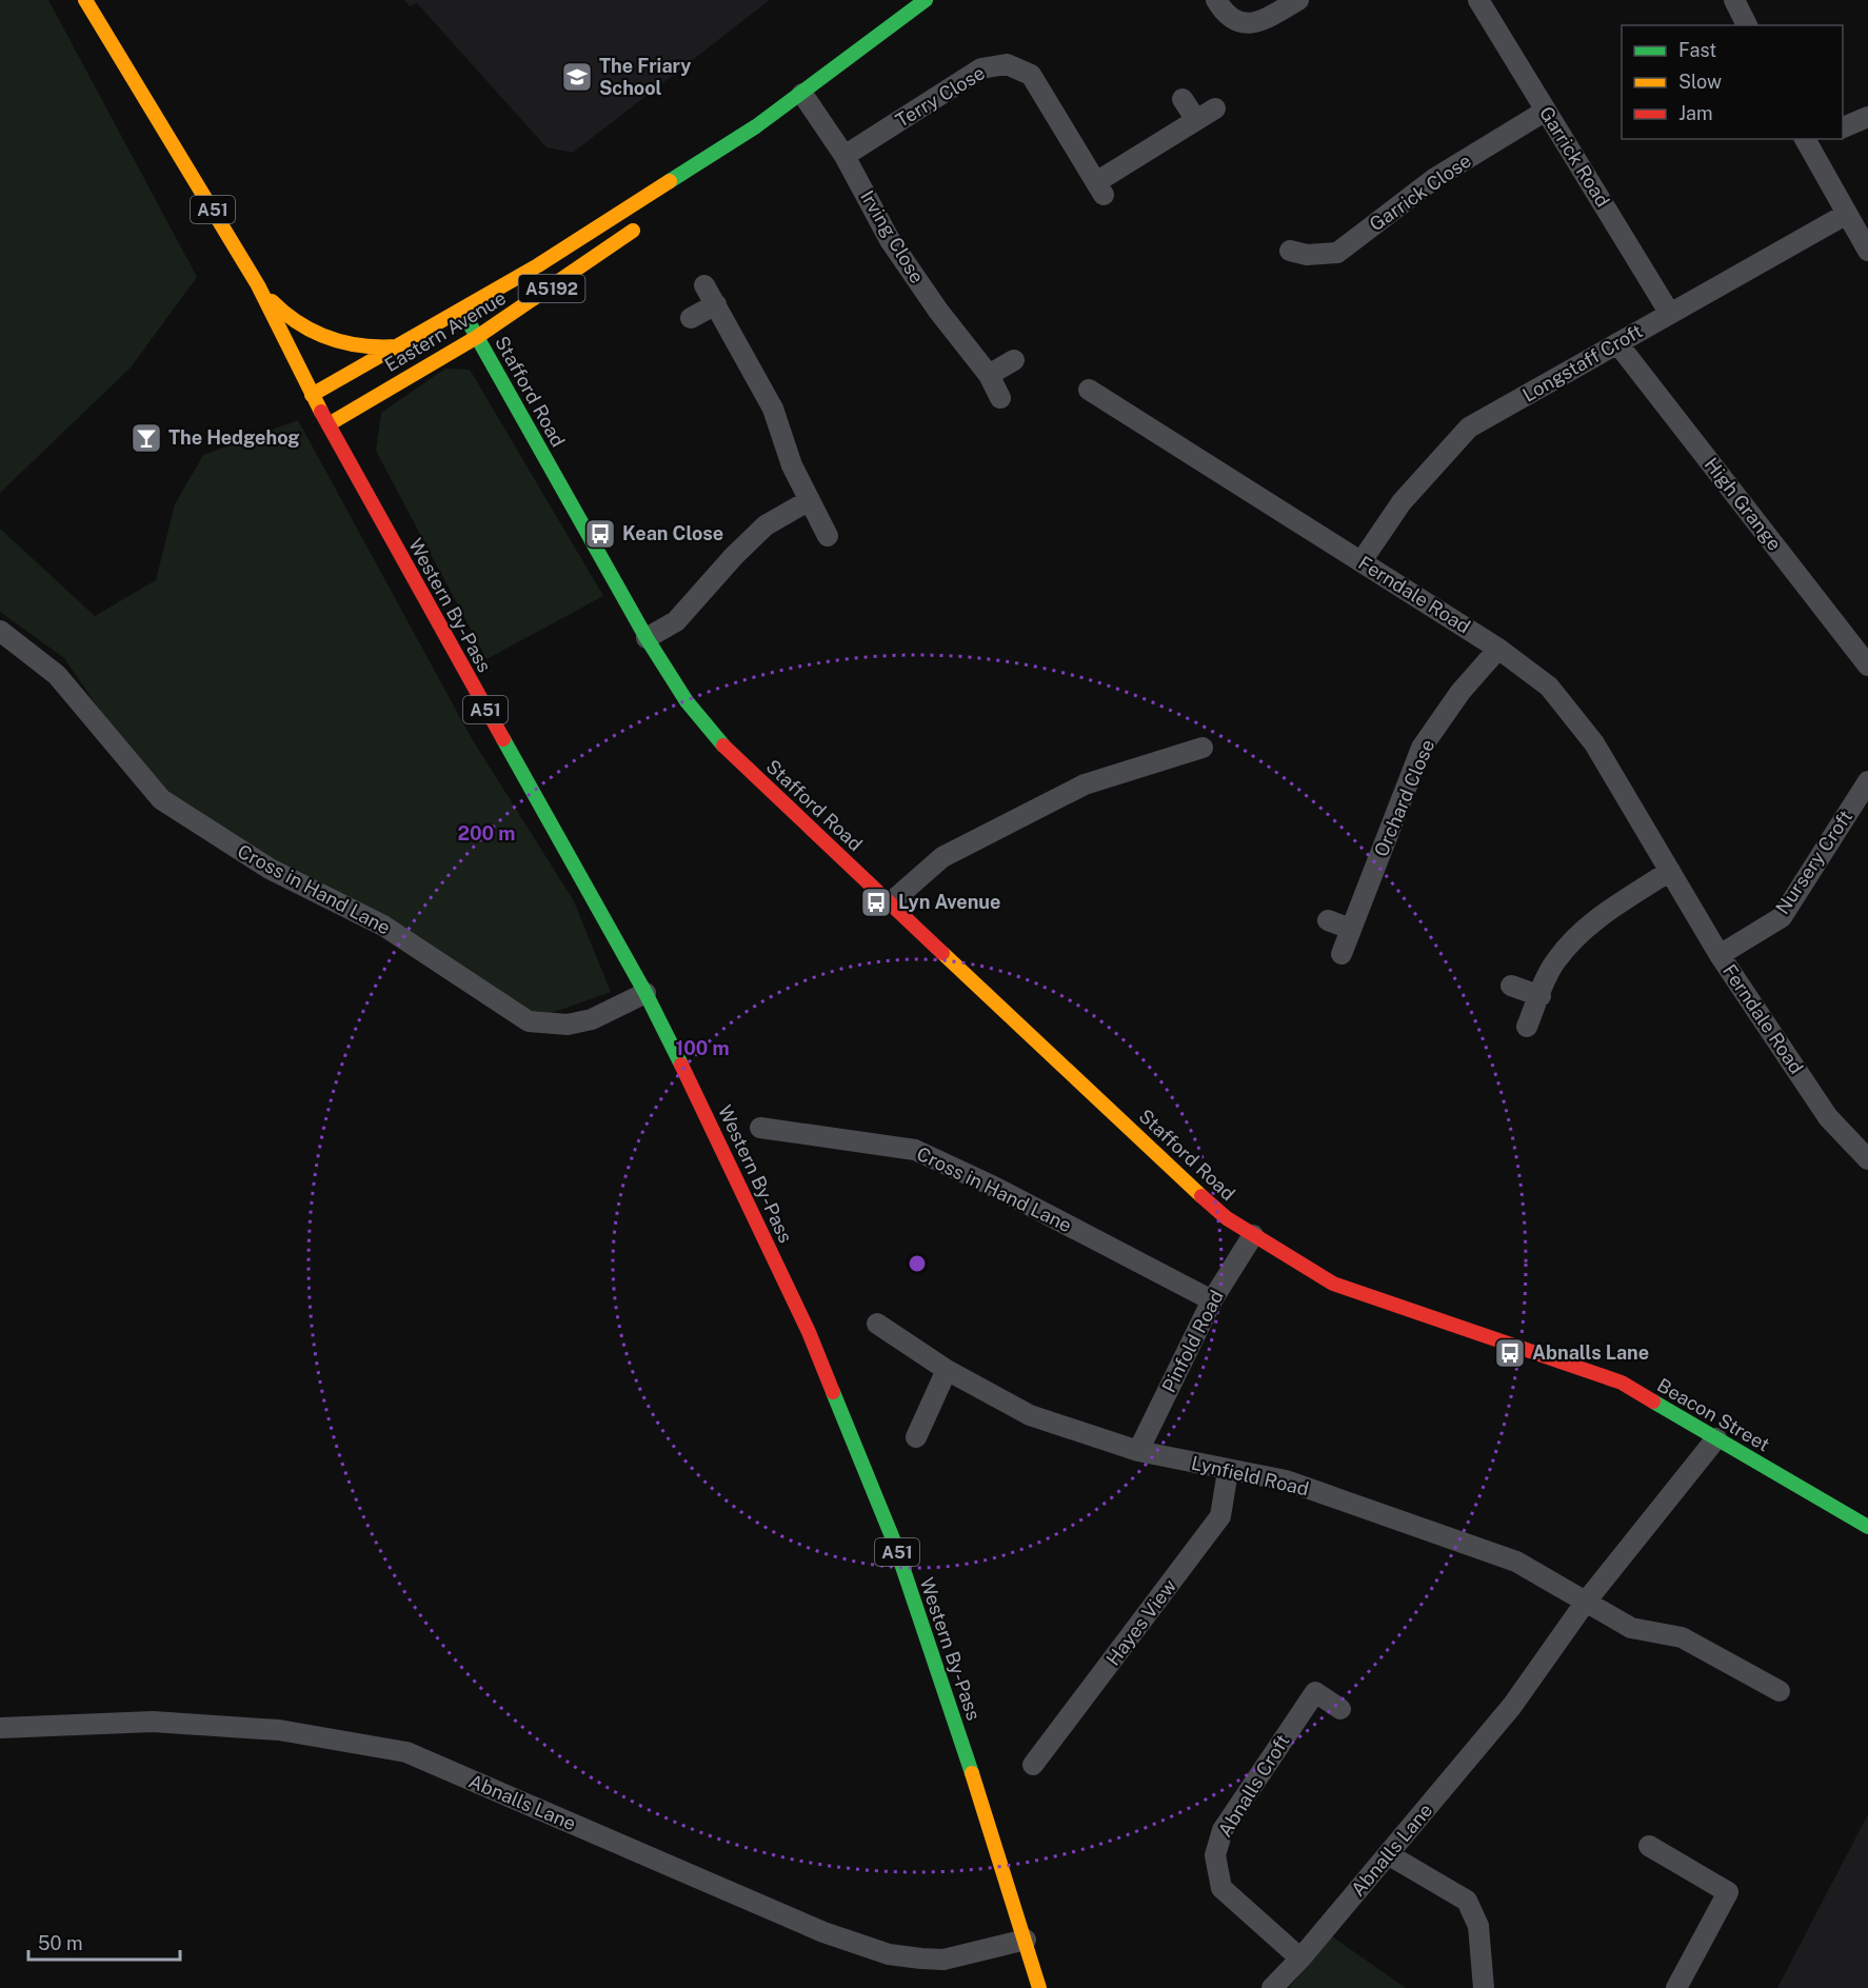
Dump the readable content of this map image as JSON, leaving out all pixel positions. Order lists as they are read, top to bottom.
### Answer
{
  "streets": {
    "main road": [
      "A51",
      "A5192",
      "Eastern Avenue",
      "Stafford Road",
      "Western By-Pass",
      "Beacon Street"
    ],
    "street": [
      "Terry Close",
      "Garrick Road",
      "Garrick Close",
      "Irving Close",
      "Longstaff Croft",
      "High Grange",
      "Ferndale Road",
      "Orchard Close",
      "Nursery Croft",
      "Cross in Hand Lane",
      "Pinfold Road",
      "Lynfield Road",
      "Hayes View",
      "Abnalls Croft",
      "Abnalls Lane"
    ]
  },
  "crossings": [
    ["Terry Close", "Irving Close"],
    ["Garrick Road", "Garrick Close"],
    ["Garrick Road", "Longstaff Croft"],
    ["A51", "Eastern Avenue"],
    ["A51", "Western By-Pass"],
    ["Irving Close", "Eastern Avenue"],
    ["Eastern Avenue", "Stafford Road"],
    ["Eastern Avenue", "Western By-Pass"],
    ["Longstaff Croft", "High Grange"],
    ["Longstaff Croft", "Ferndale Road"],
    ["Stafford Road", "Pinfold Road"],
    ["Stafford Road", "Beacon Street"],
    ["Ferndale Road", "Orchard Close"],
    ["Ferndale Road", "Nursery Croft"],
    ["Western By-Pass", "Cross in Hand Lane"],
    ["Western By-Pass", "Abnalls Lane"],
    ["Cross in Hand Lane", "Pinfold Road"],
    ["Pinfold Road", "Beacon Street"],
    ["Pinfold Road", "Lynfield Road"],
    ["Beacon Street", "Abnalls Lane"],
    ["Lynfield Road", "Hayes View"],
    ["Lynfield Road", "Abnalls Lane"],
    ["Abnalls Croft", "Abnalls Lane"]
  ],
  "places": {
    "school or university": ["The Friary School"],
    "bar": ["The Hedgehog"],
    "bus stop": ["Kean Close", "Lyn Avenue", "Abnalls Lane"]
  },
  "legend": ["Fast", "Slow", "Jam"],
  "scale_bar": "50 m",
  "rings": ["200 m", "100 m"]
}
